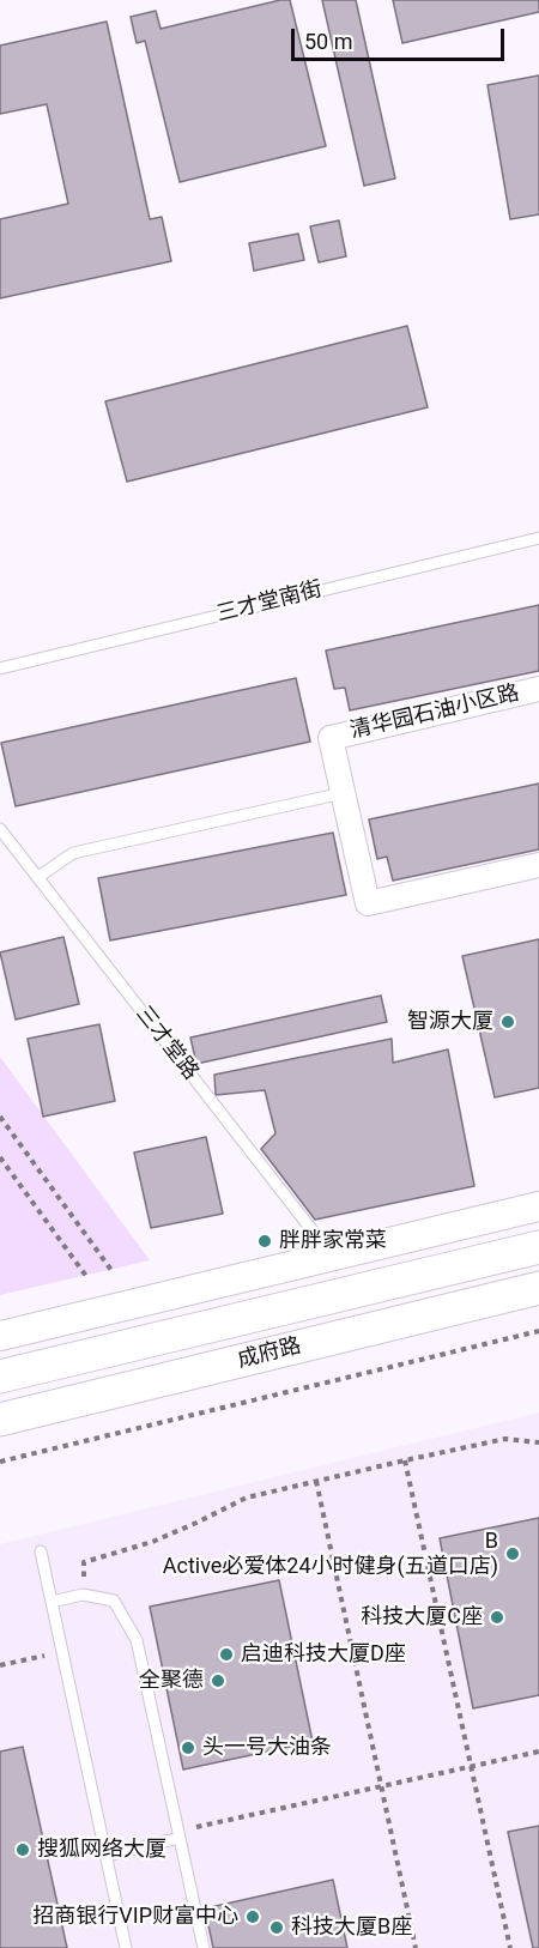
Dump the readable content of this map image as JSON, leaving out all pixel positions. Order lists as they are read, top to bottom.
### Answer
{
  "streets": {
    "main road": ["成府路"],
    "street": ["清华园石油小区路"],
    "lane": ["三才堂南街", "三才堂路"]
  },
  "places": [
    "智源大厦",
    "胖胖家常菜",
    "B Active必爱体24小时健身(五道口店)",
    "科技大厦C座",
    "启迪科技大厦D座",
    "全聚德",
    "头一号大油条",
    "搜狐网络大厦",
    "招商银行VIP财富中心",
    "科技大厦B座"
  ],
  "scale_bar": "50 m"
}
